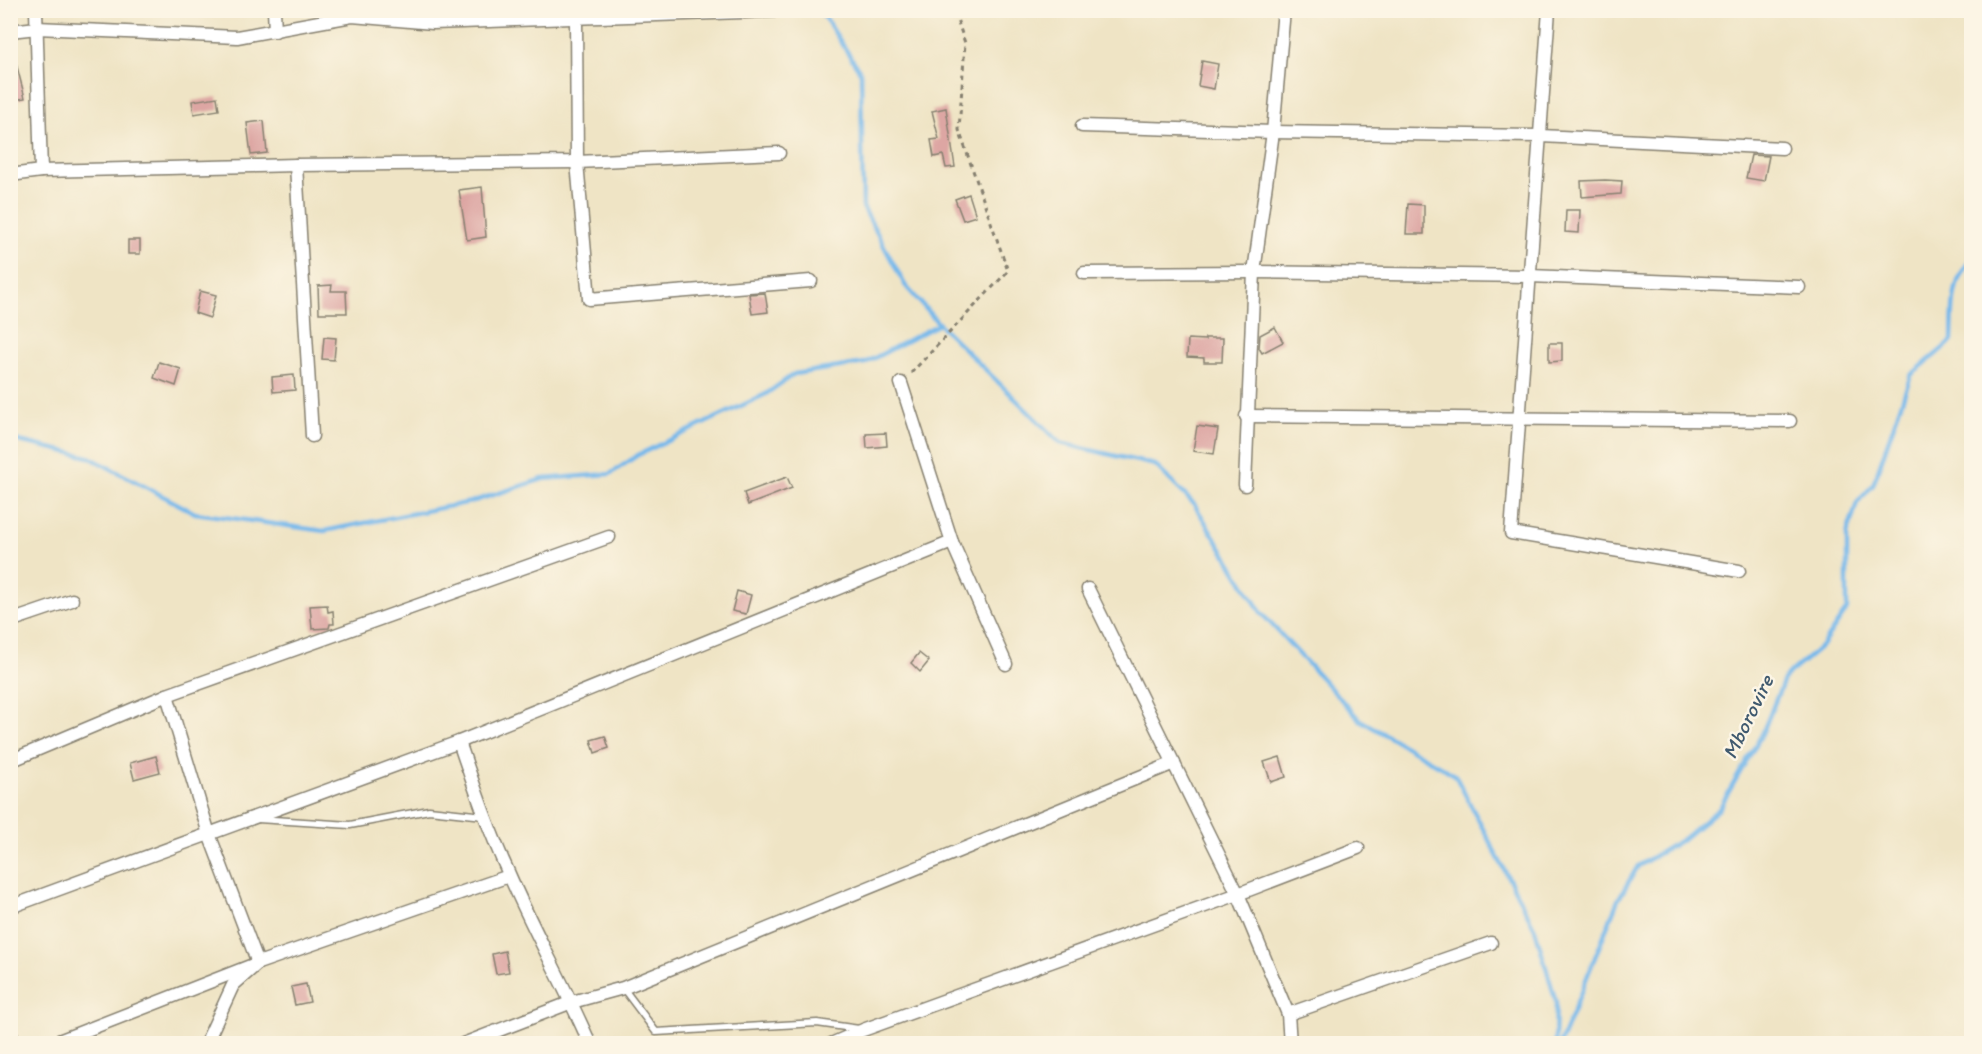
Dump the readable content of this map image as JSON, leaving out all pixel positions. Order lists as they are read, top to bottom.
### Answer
{
  "water": ["Mborovire"]
}
